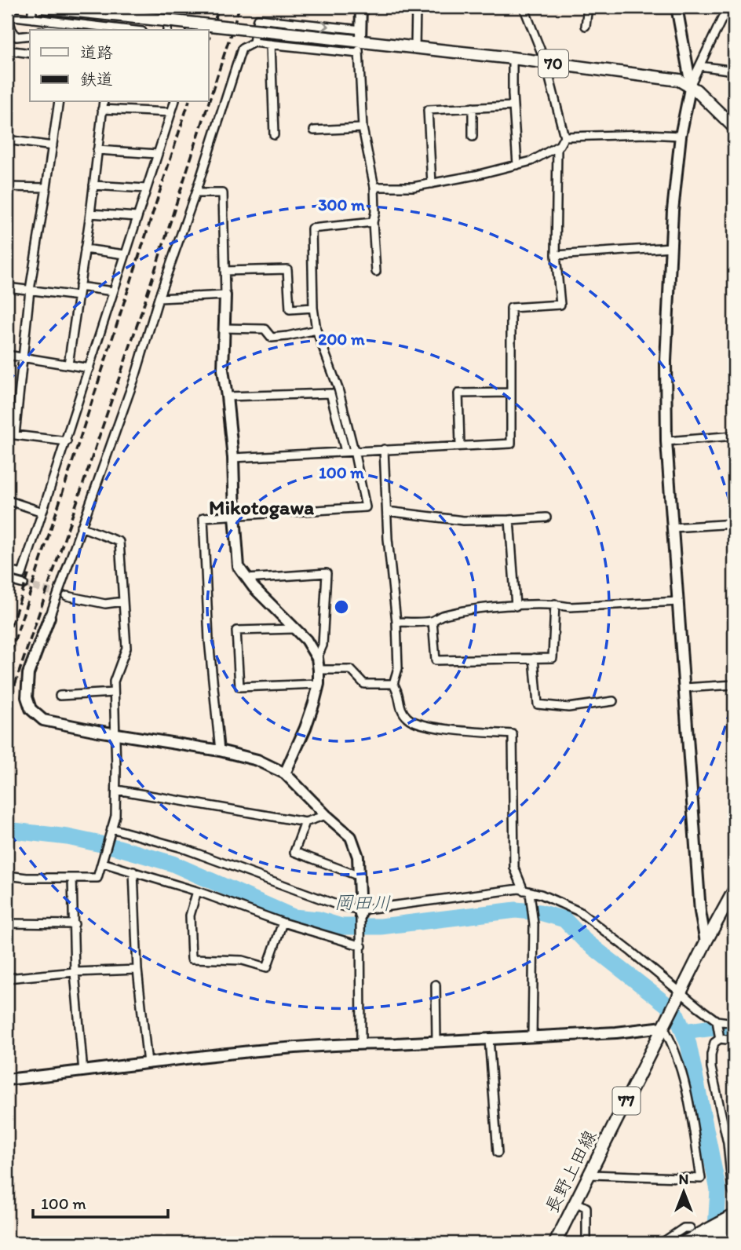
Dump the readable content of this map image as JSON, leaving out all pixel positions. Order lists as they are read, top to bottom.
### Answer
{
  "streets": {
    "main road": ["70", "77", "長野上田線"]
  },
  "crossings": [
    ["77", "長野上田線"]
  ],
  "districts": ["Mikotogawa"],
  "water": ["岡田川"],
  "legend": ["道路", "鉄道"],
  "scale_bar": "100 m",
  "north": "top",
  "rings": ["300 m", "200 m", "100 m"]
}
